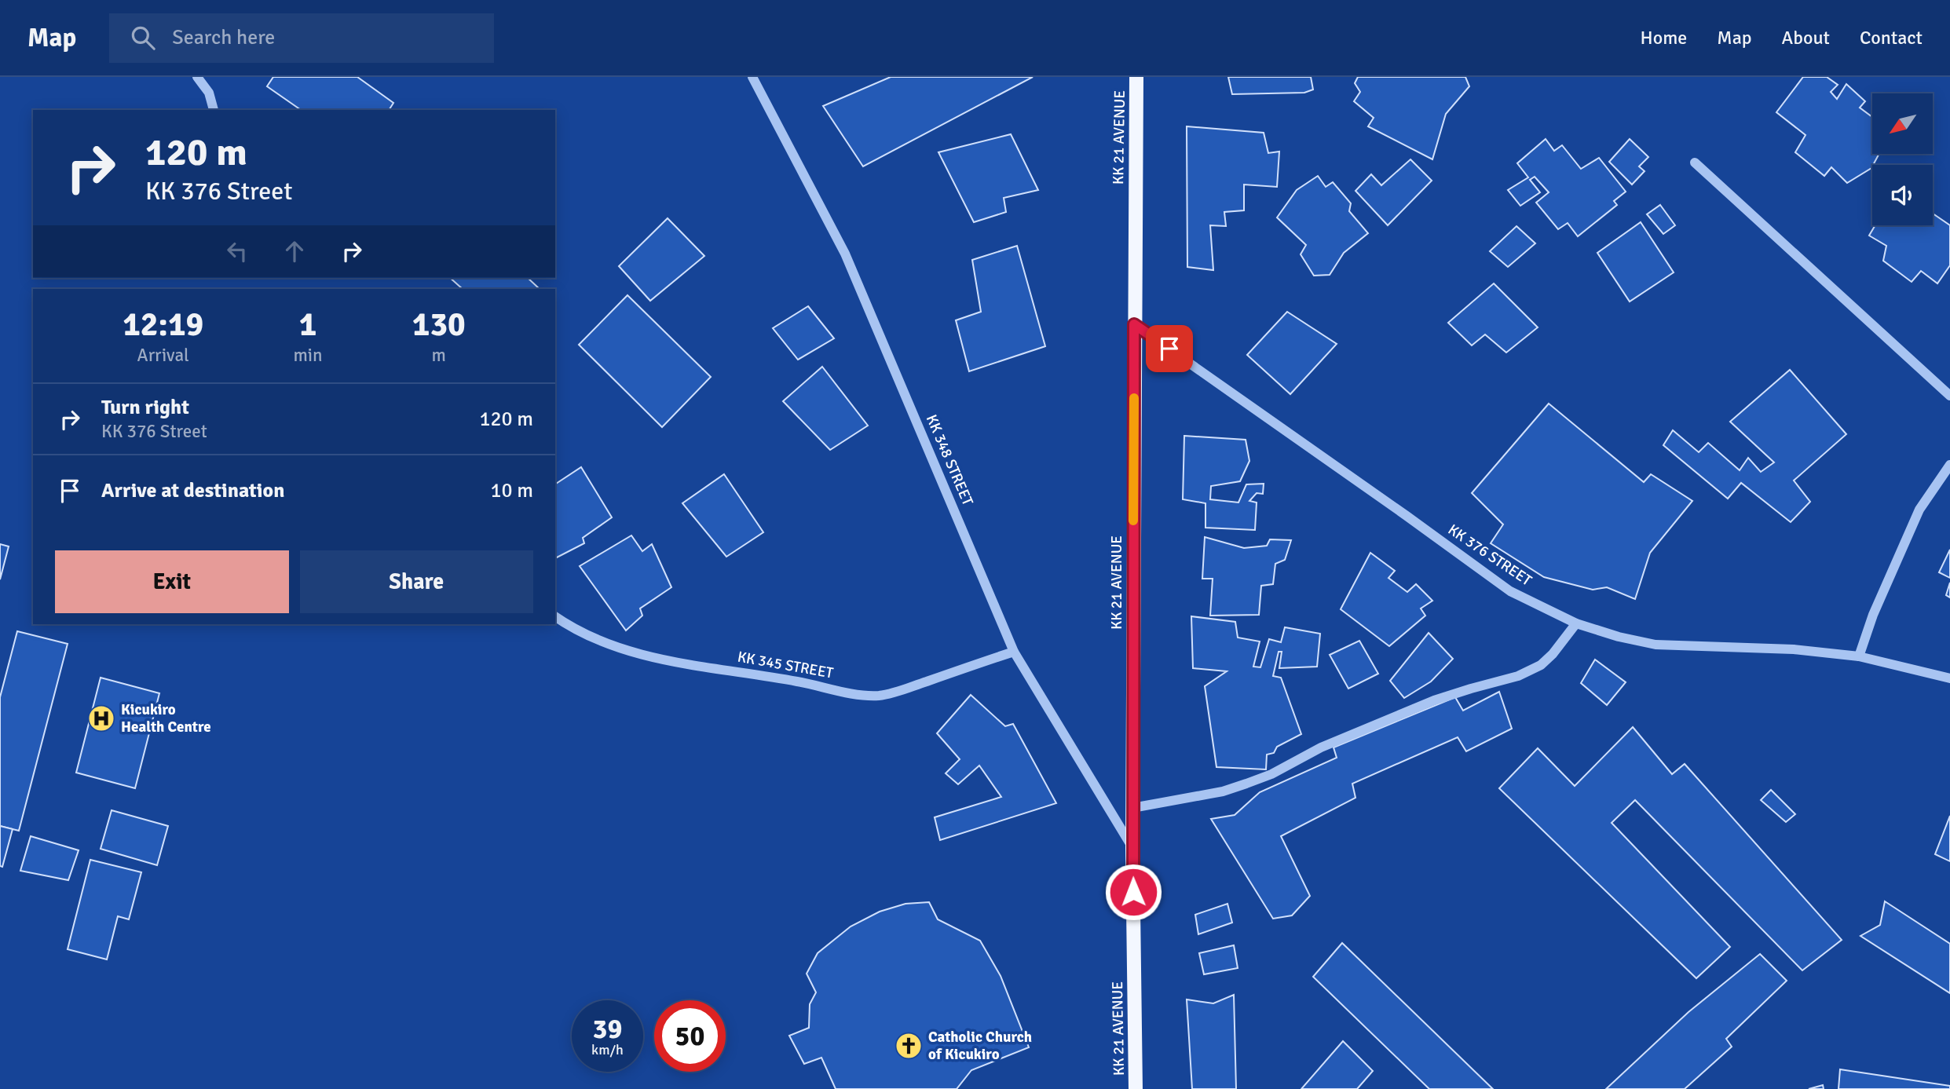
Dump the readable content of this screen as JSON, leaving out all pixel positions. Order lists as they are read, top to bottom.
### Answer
{
  "streets": {
    "main road": ["KK 21 AVENUE"],
    "street": ["KK 348 STREET", "KK 376 STREET", "KK 345 STREET"]
  },
  "crossings": [
    ["KK 21 AVENUE", "KK 348 STREET"],
    ["KK 21 AVENUE", "KK 376 STREET"],
    ["KK 348 STREET", "KK 345 STREET"]
  ],
  "places": {
    "hospital": ["Kicukiro Health Centre"],
    "church": ["Catholic Church of Kicukiro"]
  },
  "north": "bottom left",
  "page": {
    "header": "Map",
    "search": "Search here",
    "nav": [
      "Home",
      "Map",
      "About",
      "Contact"
    ],
    "turn": ["120 m", "KK 376 Street"],
    "eta": [
      "12:19",
      "Arrival",
      "1",
      "min",
      "130",
      "m"
    ],
    "list": [
      {
        "name": "Turn right",
        "note": "KK 376 Street",
        "value": "120 m"
      },
      {
        "name": "Arrive at destination",
        "value": "10 m"
      }
    ],
    "buttons": ["Exit", "Share"],
    "speed": "39 km/h",
    "limit": "50"
  }
}
